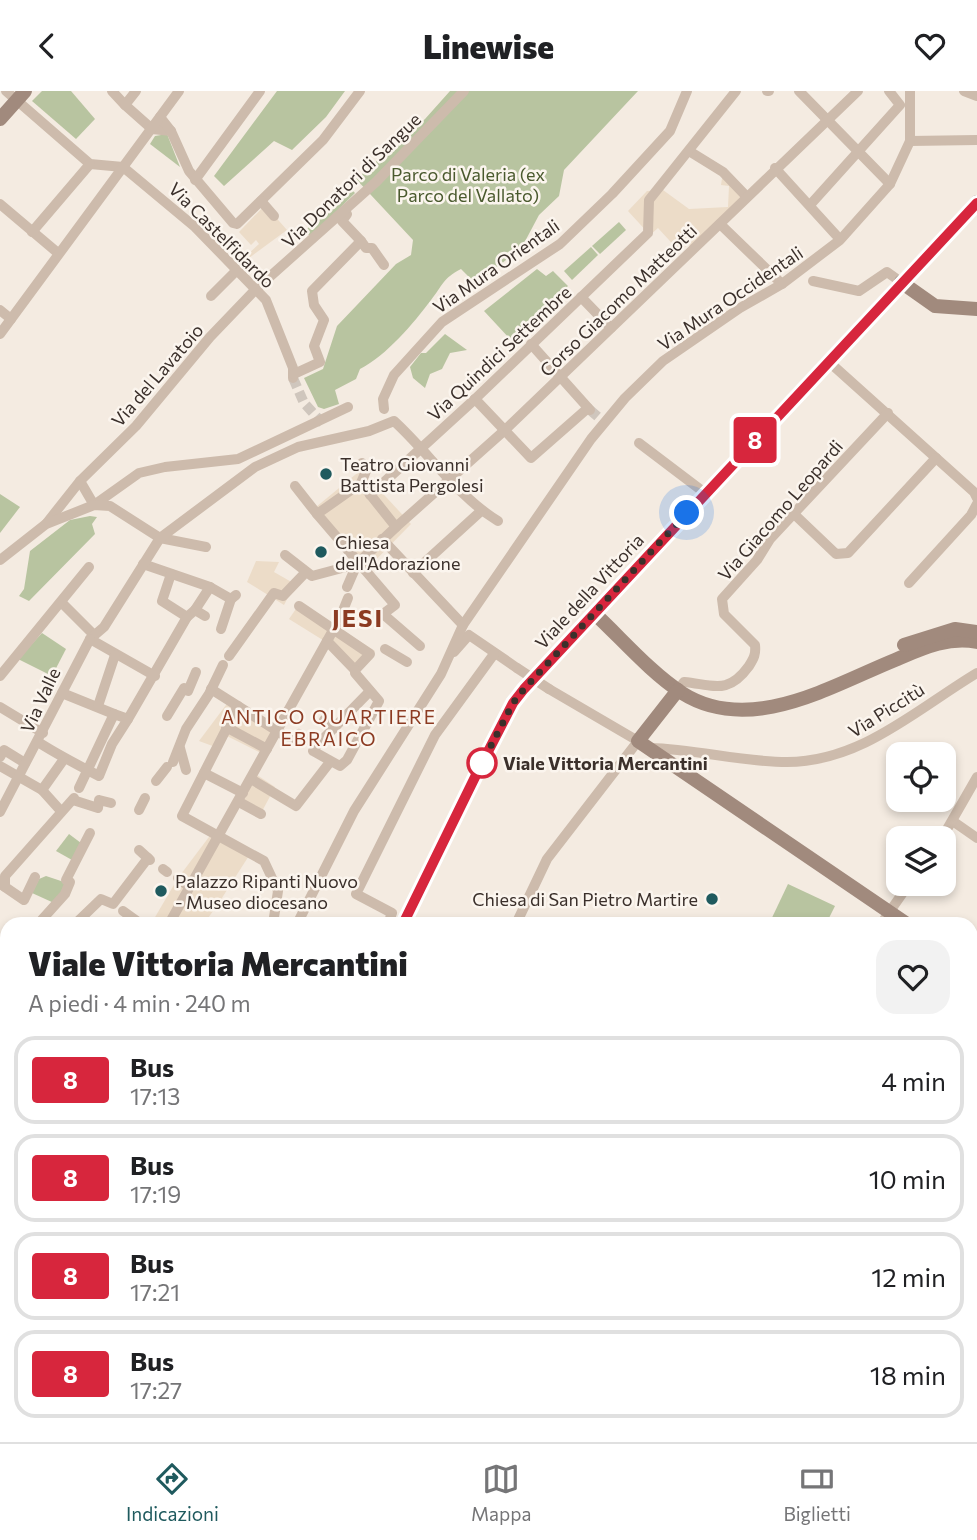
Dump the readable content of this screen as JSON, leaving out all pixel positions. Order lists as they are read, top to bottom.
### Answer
{
  "streets": {
    "street": [
      "Via Donatori di Sangue",
      "Via Castelfidardo",
      "Via Mura Orientali",
      "Via Mura Occidentali",
      "Corso Giacomo Matteotti",
      "Via Quindici Settembre",
      "Via del Lavatoio",
      "Via Giacomo Leopardi",
      "Viale della Vittoria",
      "Via Valle",
      "Via Piccitù"
    ]
  },
  "crossings": [
    ["Via Donatori di Sangue", "Via Castelfidardo"],
    ["Via Donatori di Sangue", "Via del Lavatoio"],
    ["Via Castelfidardo", "Via del Lavatoio"]
  ],
  "districts": ["JESI", "ANTICO QUARTIERE EBRAICO"],
  "parks": ["Parco di Valeria (ex Parco del Vallato)"],
  "places": [
    "Teatro Giovanni Battista Pergolesi",
    "Chiesa dell'Adorazione",
    "Viale Vittoria Mercantini",
    "Palazzo Ripanti Nuovo - Museo diocesano",
    "Chiesa di San Pietro Martire"
  ],
  "lines": ["bus line 8"],
  "page": {
    "header": "Linewise",
    "on_map": "8",
    "heading": ["Viale Vittoria Mercantini", "A piedi · 4 min · 240 m"],
    "list": [
      {
        "mark": "8",
        "name": "Bus",
        "note": "17:13",
        "value": "4 min"
      },
      {
        "mark": "8",
        "name": "Bus",
        "note": "17:19",
        "value": "10 min"
      },
      {
        "mark": "8",
        "name": "Bus",
        "note": "17:21",
        "value": "12 min"
      },
      {
        "mark": "8",
        "name": "Bus",
        "note": "17:27",
        "value": "18 min"
      }
    ],
    "tabs": ["Indicazioni", "Mappa", "Biglietti"]
  }
}
